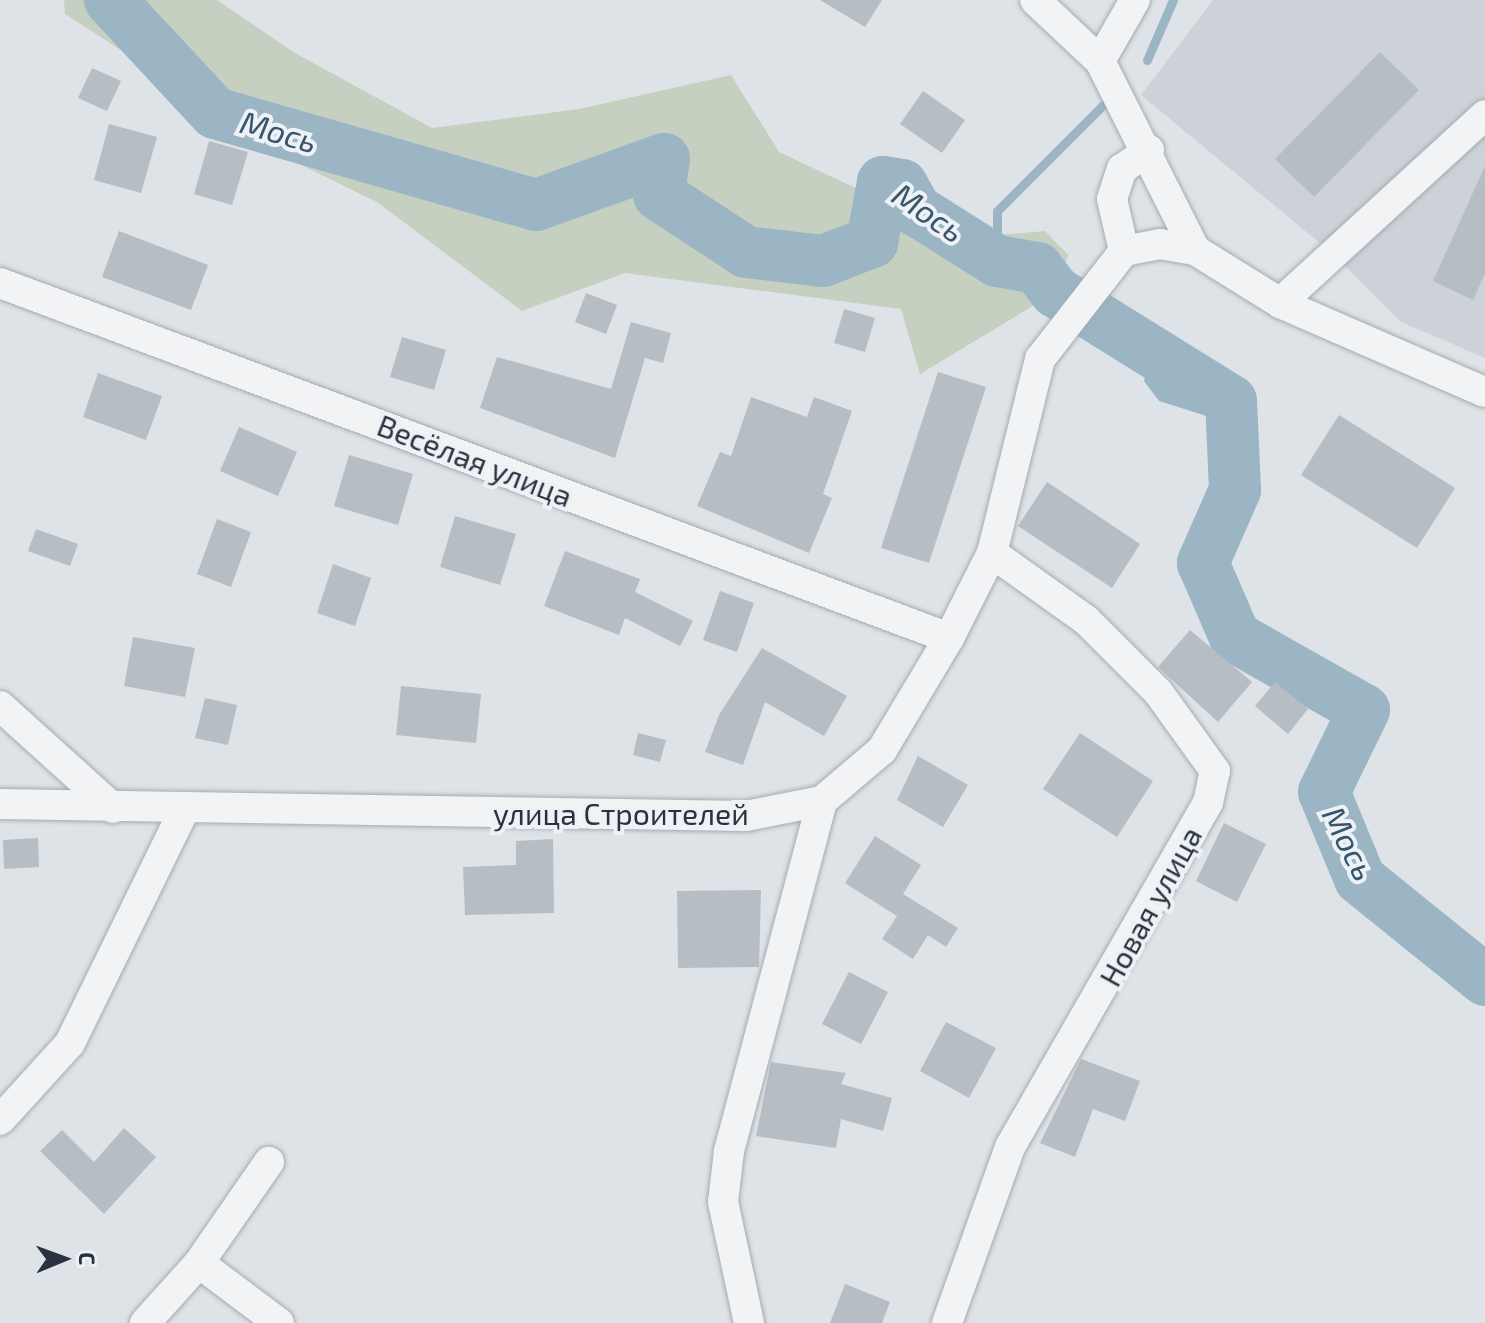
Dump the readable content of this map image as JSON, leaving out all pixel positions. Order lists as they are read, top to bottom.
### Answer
{
  "streets": {
    "street": ["Весёлая улица", "улица Строителей", "Новая улица"]
  },
  "crossings": [
    ["Весёлая улица", "улица Строителей"],
    ["улица Строителей", "Новая улица"]
  ],
  "water": ["Мось"],
  "north": "right"
}
